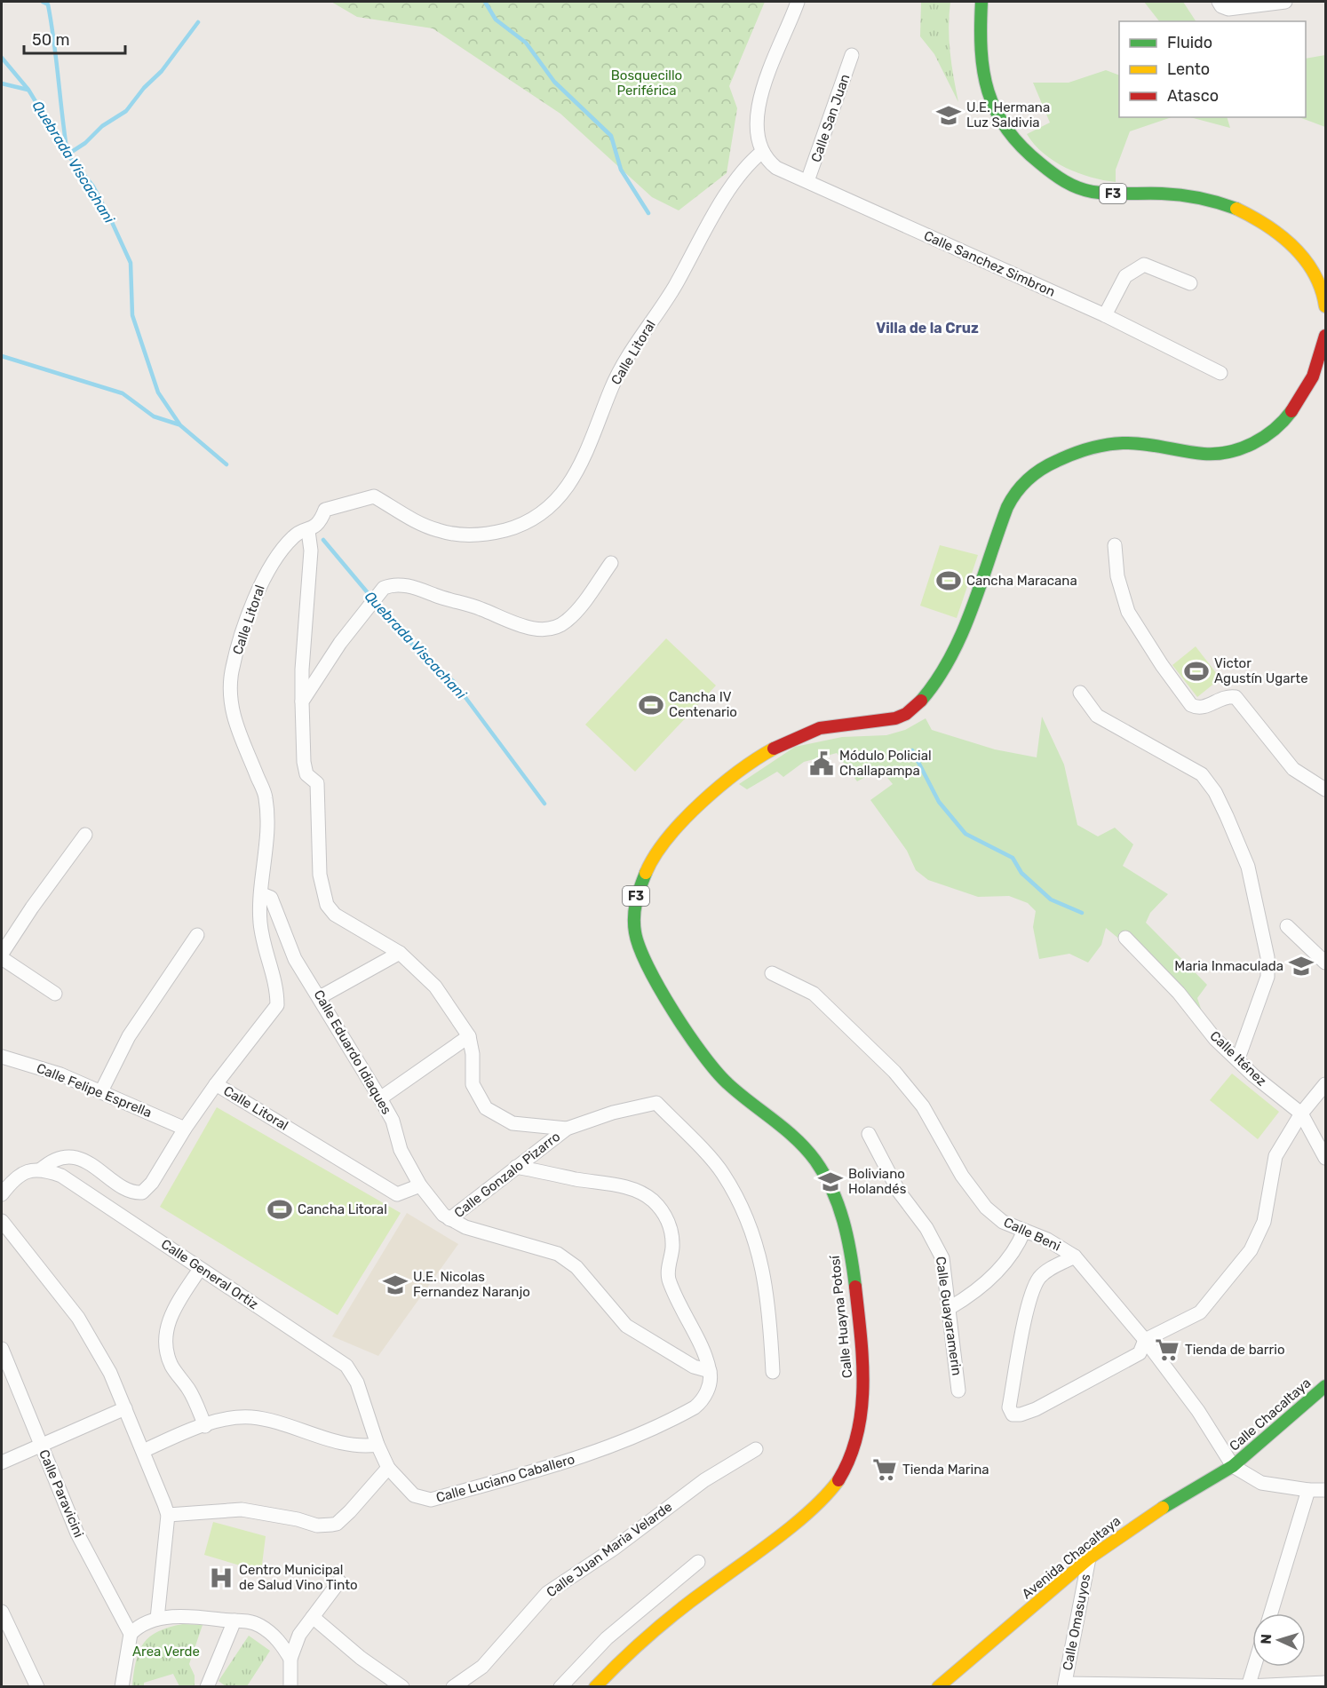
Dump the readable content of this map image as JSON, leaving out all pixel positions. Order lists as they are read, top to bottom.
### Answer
{
  "streets": {
    "main road": [
      "F3",
      "Calle Huayna Potosí",
      "Calle Chacaltaya",
      "Avenida Chacaltaya"
    ],
    "street": [
      "Calle San Juan",
      "Calle Sanchez Simbron",
      "Calle Litoral",
      "Calle Eduardo Idiaques",
      "Calle Iténez",
      "Calle Felipe Esprella",
      "Calle Gonzalo Pizarro",
      "Calle Beni",
      "Calle General Ortiz",
      "Calle Guayaramerin",
      "Calle Luciano Caballero",
      "Calle Paravicini",
      "Calle Juan Maria Velarde",
      "Calle Omasuyos"
    ]
  },
  "crossings": [
    ["Calle San Juan", "Calle Sanchez Simbron"],
    ["Calle Sanchez Simbron", "Calle Litoral"],
    ["Calle Litoral", "Calle Eduardo Idiaques"],
    ["Calle Eduardo Idiaques", "Calle Gonzalo Pizarro"],
    ["Calle Eduardo Idiaques", "Calle Luciano Caballero"],
    ["Calle Beni", "Calle Chacaltaya"],
    ["Calle Beni", "Avenida Chacaltaya"],
    ["Calle General Ortiz", "Calle Luciano Caballero"],
    ["Calle Chacaltaya", "Avenida Chacaltaya"],
    ["Avenida Chacaltaya", "Calle Omasuyos"]
  ],
  "districts": ["Villa de la Cruz"],
  "water": ["Quebrada Viscachani"],
  "parks": ["Bosquecillo Periférica", "Area Verde"],
  "places": {
    "school or university": [
      "U.E. Hermana Luz Saldivia",
      "Maria Inmaculada",
      "Boliviano Holandés",
      "U.E. Nicolas Fernandez Naranjo"
    ],
    "sports": [
      "Cancha Maracana",
      "Victor Agustín Ugarte",
      "Cancha IV Centenario",
      "Cancha Litoral"
    ],
    "public building": ["Módulo Policial Challapampa"],
    "supermarket": ["Tienda de barrio", "Tienda Marina"],
    "hospital": ["Centro Municipal de Salud Vino Tinto"]
  },
  "legend": ["Fluido", "Lento", "Atasco"],
  "scale_bar": "50 m",
  "north": "left"
}
